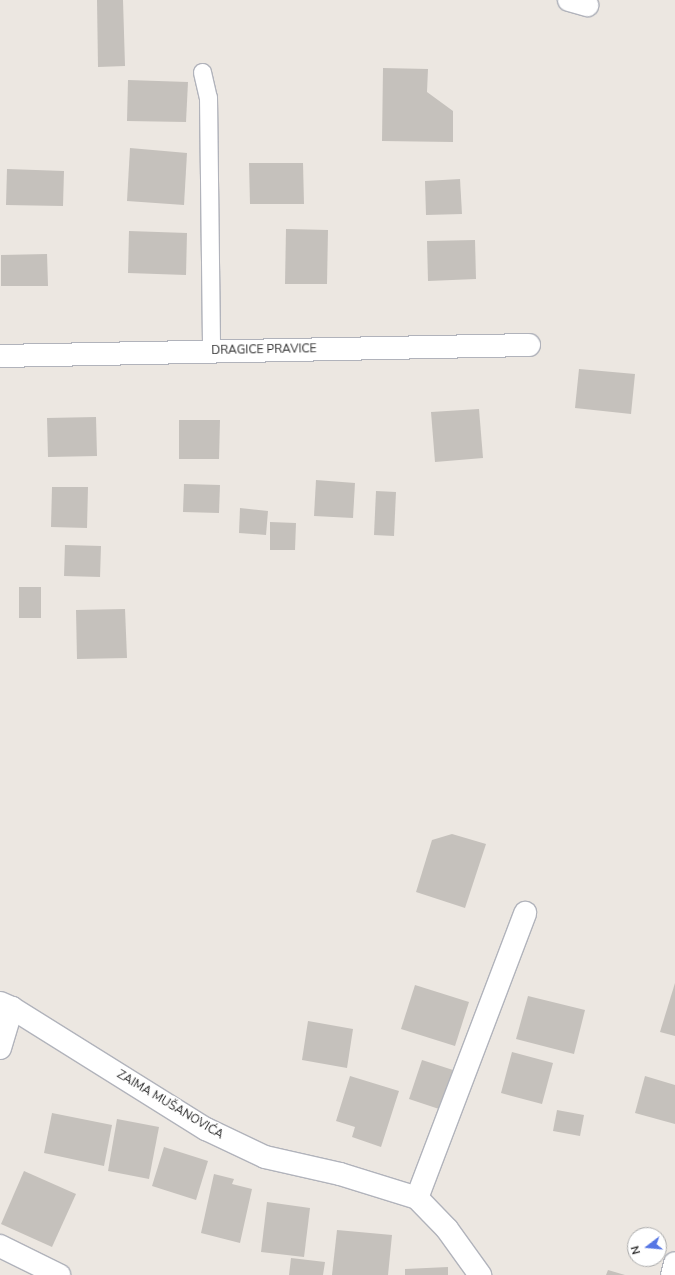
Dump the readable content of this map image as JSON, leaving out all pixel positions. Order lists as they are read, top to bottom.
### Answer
{
  "streets": {
    "street": ["DRAGICE PRAVICE", "ZAIMA MUŠANOVIĆA"]
  },
  "north": "left"
}
